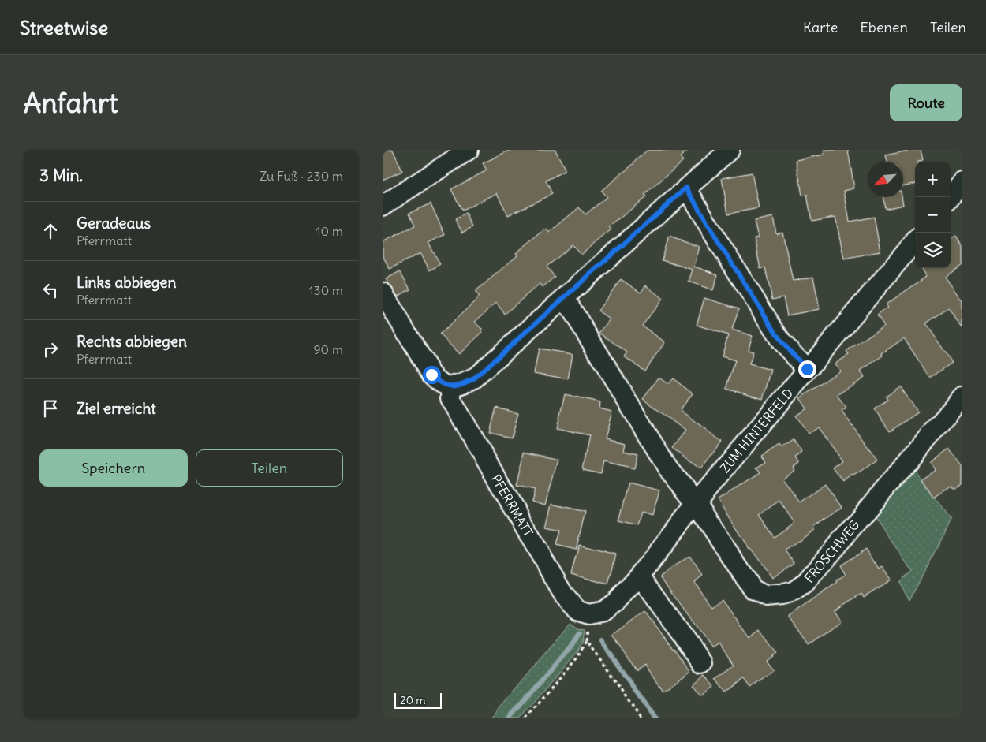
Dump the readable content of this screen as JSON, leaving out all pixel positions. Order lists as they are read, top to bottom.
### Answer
{
  "streets": {
    "street": ["ZUM HINTERFELD", "PFERRMATT", "FROSCHWEG"]
  },
  "crossings": [
    ["ZUM HINTERFELD", "PFERRMATT"],
    ["ZUM HINTERFELD", "FROSCHWEG"]
  ],
  "scale_bar": "20 m",
  "north": "bottom left",
  "page": {
    "header": "Streetwise",
    "nav": ["Karte", "Ebenen", "Teilen"],
    "buttons": [
      "Route",
      ["Speichern", "Teilen"]
    ],
    "title": "Anfahrt",
    "heading": ["3 Min.", "Zu Fuß · 230 m"],
    "map_buttons": ["+", "−"],
    "list": [
      ["Geradeaus", "Pferrmatt", "10 m"],
      ["Links abbiegen", "Pferrmatt", "130 m"],
      ["Rechts abbiegen", "Pferrmatt", "90 m"],
      "Ziel erreicht"
    ],
    "scale": "20 m"
  }
}
